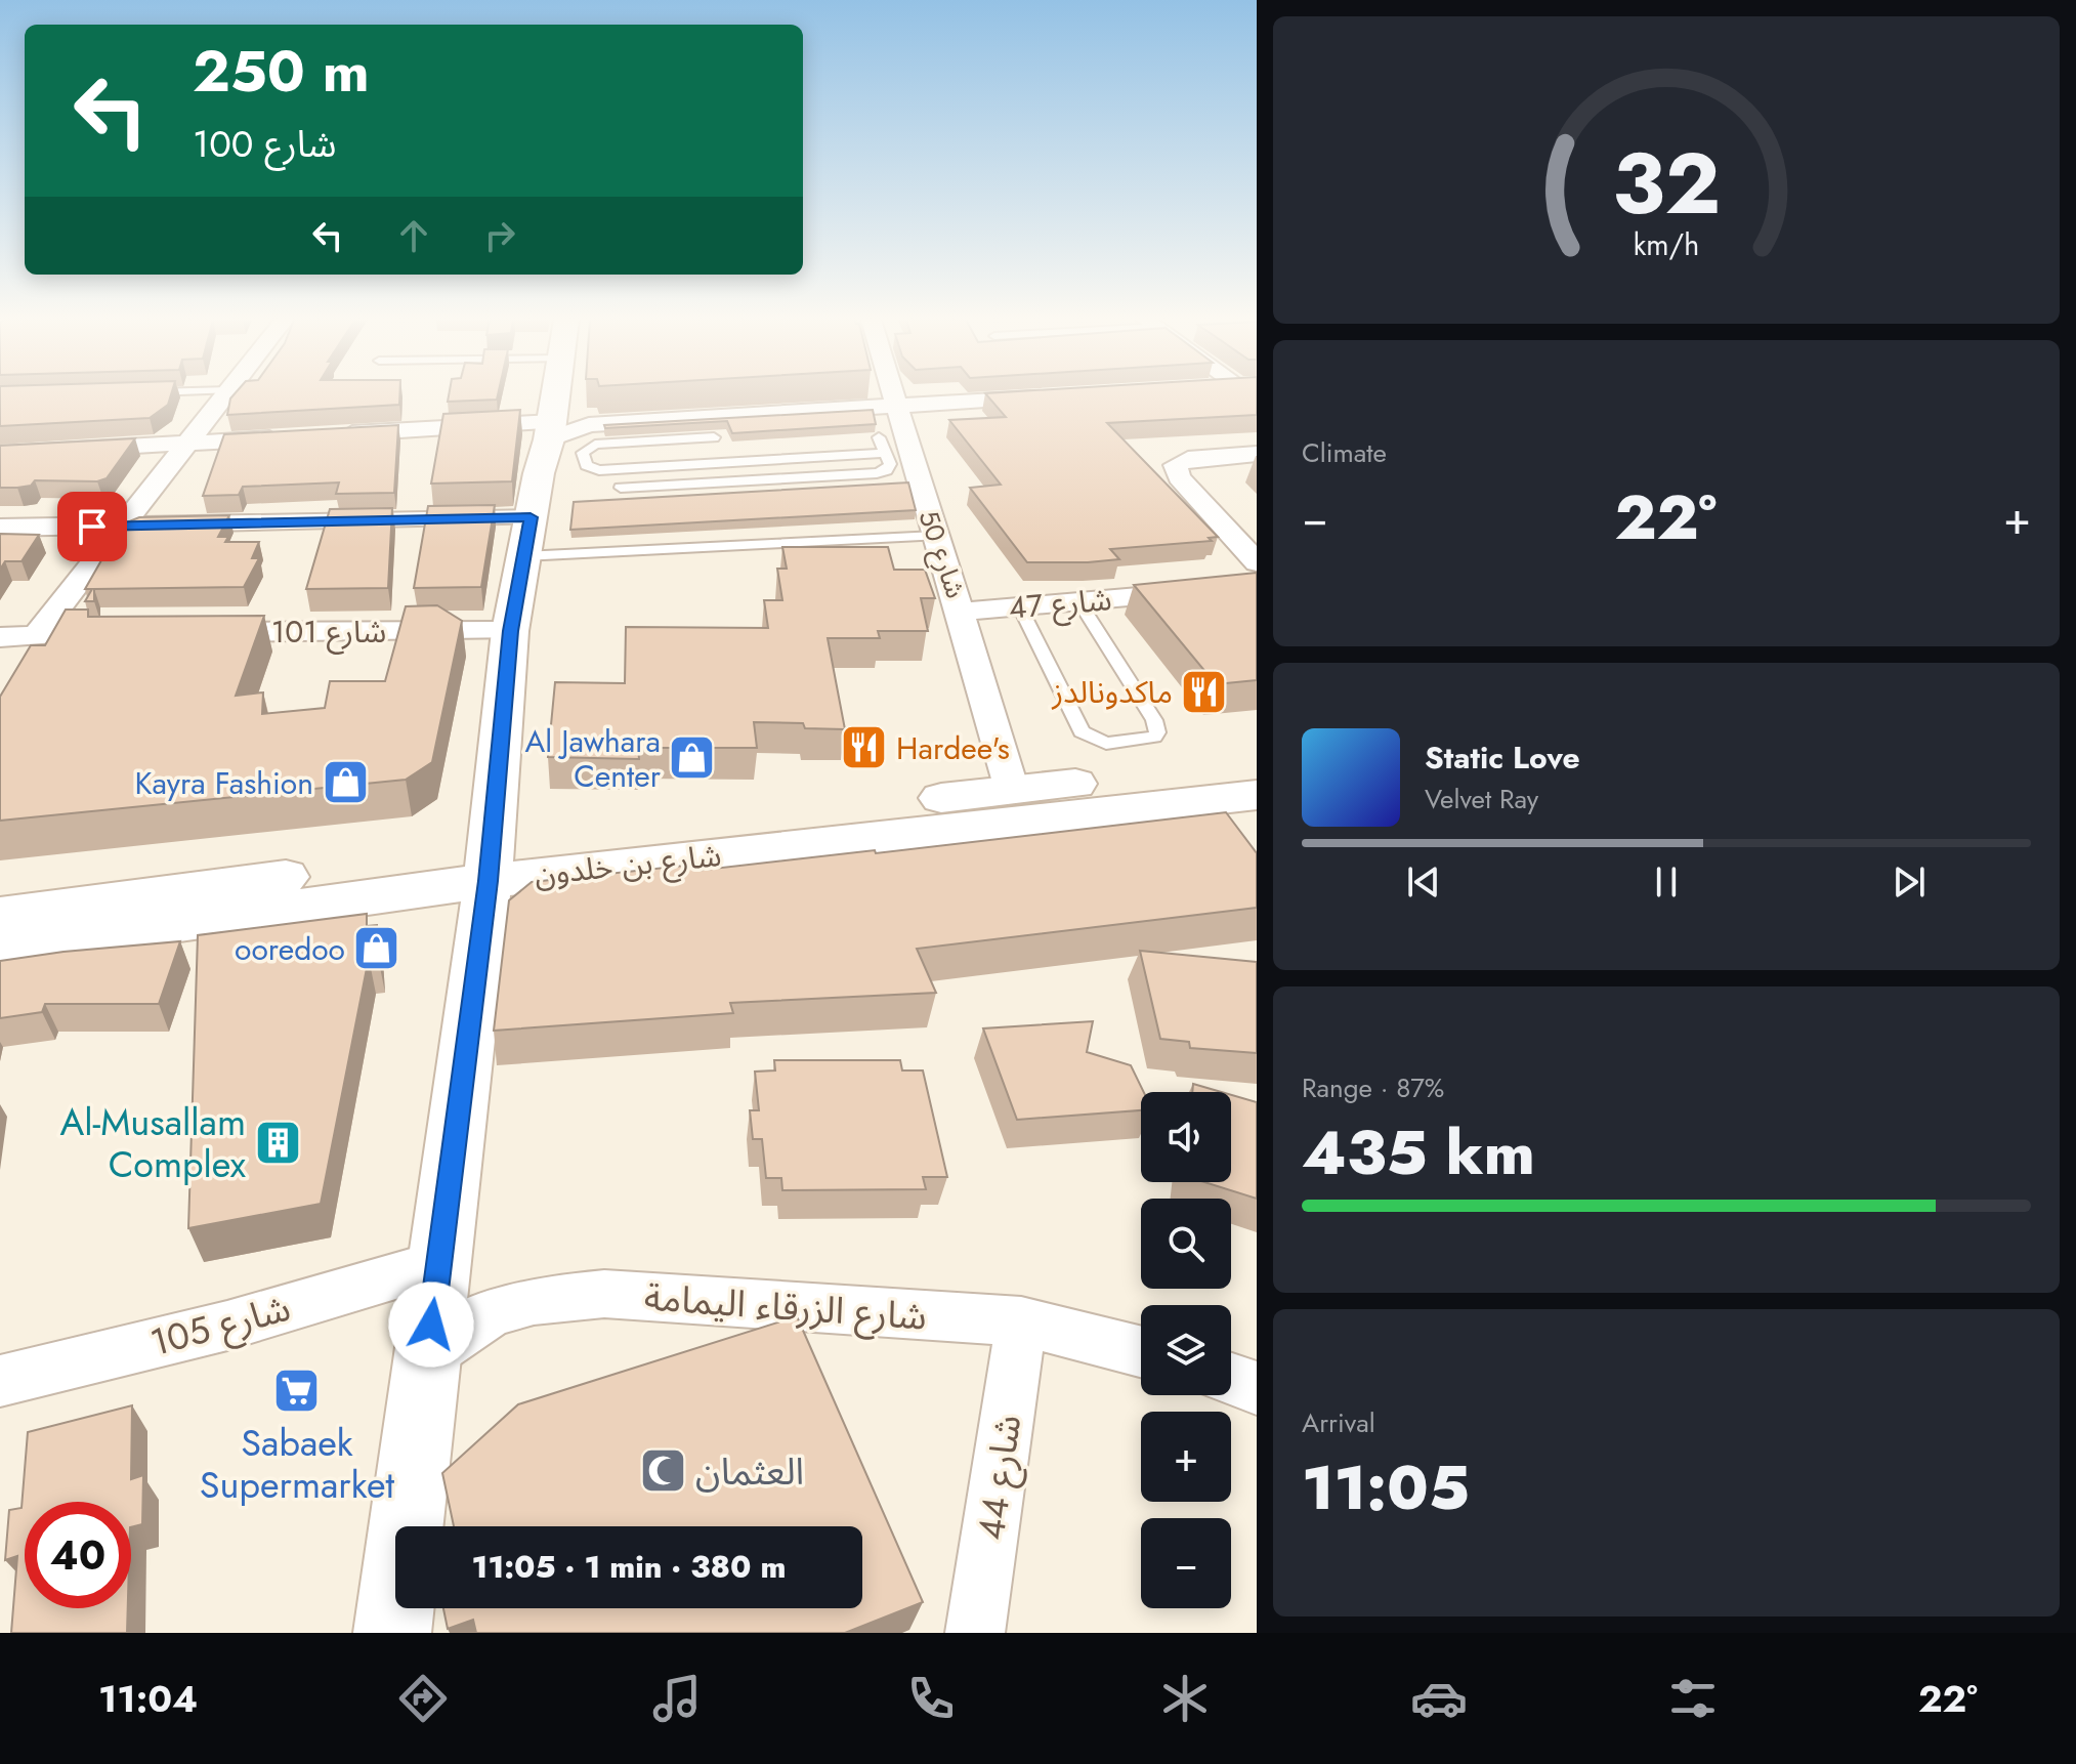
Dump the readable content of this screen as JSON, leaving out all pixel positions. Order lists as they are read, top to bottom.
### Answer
{
  "streets": {
    "street": [
      "شارع 50",
      "شارع 47",
      "شارع 101",
      "شارع بن خلدون",
      "شارع الزرقاء اليمامة",
      "شارع 105",
      "شارع 44"
    ]
  },
  "crossings": [
    ["شارع 50", "شارع 47"],
    ["شارع 50", "شارع بن خلدون"],
    ["شارع الزرقاء اليمامة", "شارع 44"]
  ],
  "places": {
    "restaurant": ["ماكدونالدز", "Hardee's"],
    "shop": ["Al Jawhara Center", "Kayra Fashion", "ooredoo"],
    "building": ["Al-Musallam Complex"],
    "supermarket": ["Sabaek Supermarket"],
    "mosque": ["العثمان"]
  },
  "page": {
    "turn": ["250 m", "شارع 100"],
    "tile": [
      "Climate",
      ["Range · 87%", "435 km"],
      ["Arrival", "11:05"]
    ],
    "heat": ["−", "22°", "+"],
    "song": ["Static Love", "Velvet Ray"],
    "map_buttons": ["+", "−"],
    "limit": "40",
    "trip": "11:05 · 1 min · 380 m",
    "tabs": ["11:04", "22°"],
    "gauge": ["32", "km/h"]
  }
}
